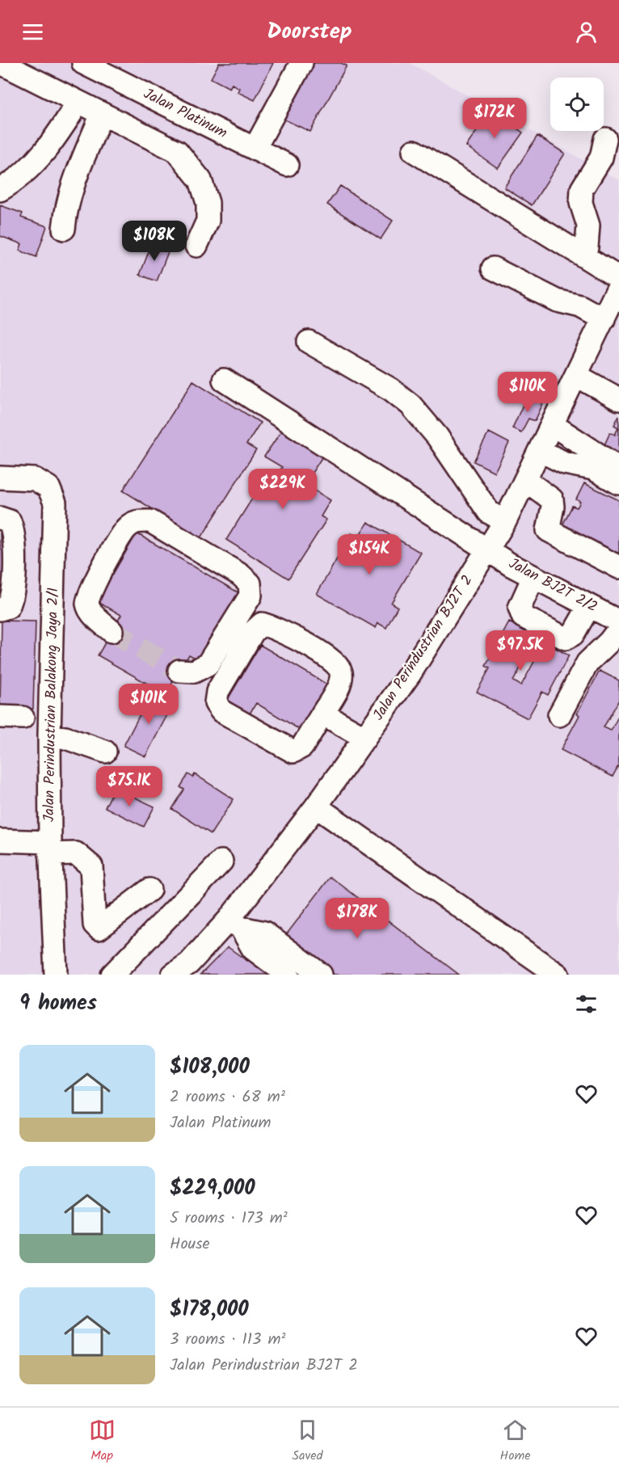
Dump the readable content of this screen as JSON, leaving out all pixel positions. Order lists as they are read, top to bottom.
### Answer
{
  "streets": {
    "street": [
      "Jalan Platinum",
      "Jalan BJ2T 2/2",
      "Jalan Perindustrian BJ2T 2",
      "Jalan Perindustrian Balakong Jaya 2/1"
    ]
  },
  "crossings": [
    ["Jalan BJ2T 2/2", "Jalan Perindustrian BJ2T 2"]
  ],
  "page": {
    "header": "Doorstep",
    "price": [
      "$172K",
      "$108K",
      "$110K",
      "$229K",
      "$154K",
      "$97.5K",
      "$101K",
      "$75.1K",
      "$178K"
    ],
    "heading": "9 homes",
    "list": [
      {
        "name": "$108,000",
        "note": "2 rooms · 68 m² · Jalan Platinum"
      },
      {
        "name": "$229,000",
        "note": "5 rooms · 173 m² · House"
      },
      {
        "name": "$178,000",
        "note": "3 rooms · 113 m² · Jalan Perindustrian BJ2T 2"
      }
    ],
    "tabs": ["Map", "Saved", "Home"]
  }
}
